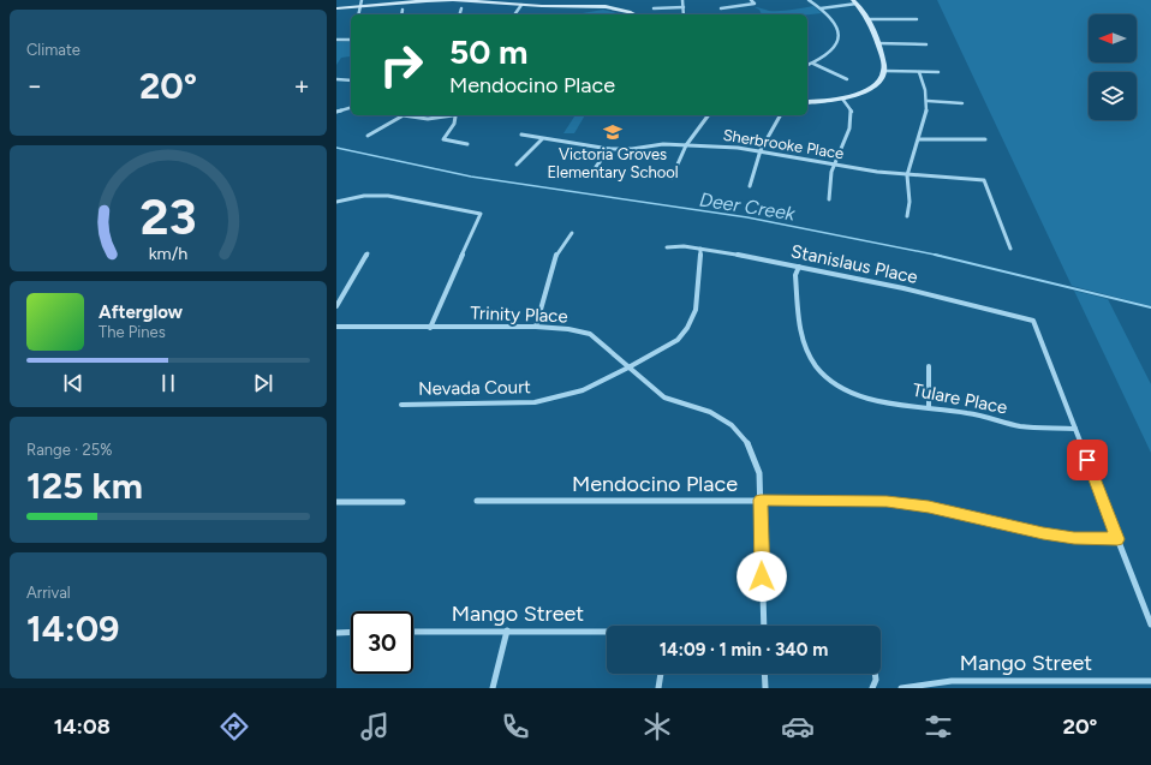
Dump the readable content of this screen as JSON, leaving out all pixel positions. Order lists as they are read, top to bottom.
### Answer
{
  "streets": {
    "street": [
      "Sherbrooke Place",
      "Stanislaus Place",
      "Trinity Place",
      "Nevada Court",
      "Tulare Place",
      "Mendocino Place",
      "Mango Street"
    ]
  },
  "crossings": [
    ["Stanislaus Place", "Nevada Court"],
    ["Stanislaus Place", "Tulare Place"],
    ["Trinity Place", "Nevada Court"],
    ["Trinity Place", "Mendocino Place"]
  ],
  "water": ["Deer Creek"],
  "places": {
    "school or university": ["Victoria Groves Elementary School"]
  },
  "north": "left",
  "page": {
    "tile": [
      "Climate",
      ["Range · 25%", "125 km"],
      ["Arrival", "14:09"]
    ],
    "turn": ["50 m", "Mendocino Place"],
    "heat": ["−", "20°", "+"],
    "song": ["Afterglow", "The Pines"],
    "limit": "30",
    "trip": "14:09 · 1 min · 340 m",
    "tabs": ["14:08", "20°"],
    "gauge": ["23", "km/h"]
  }
}
